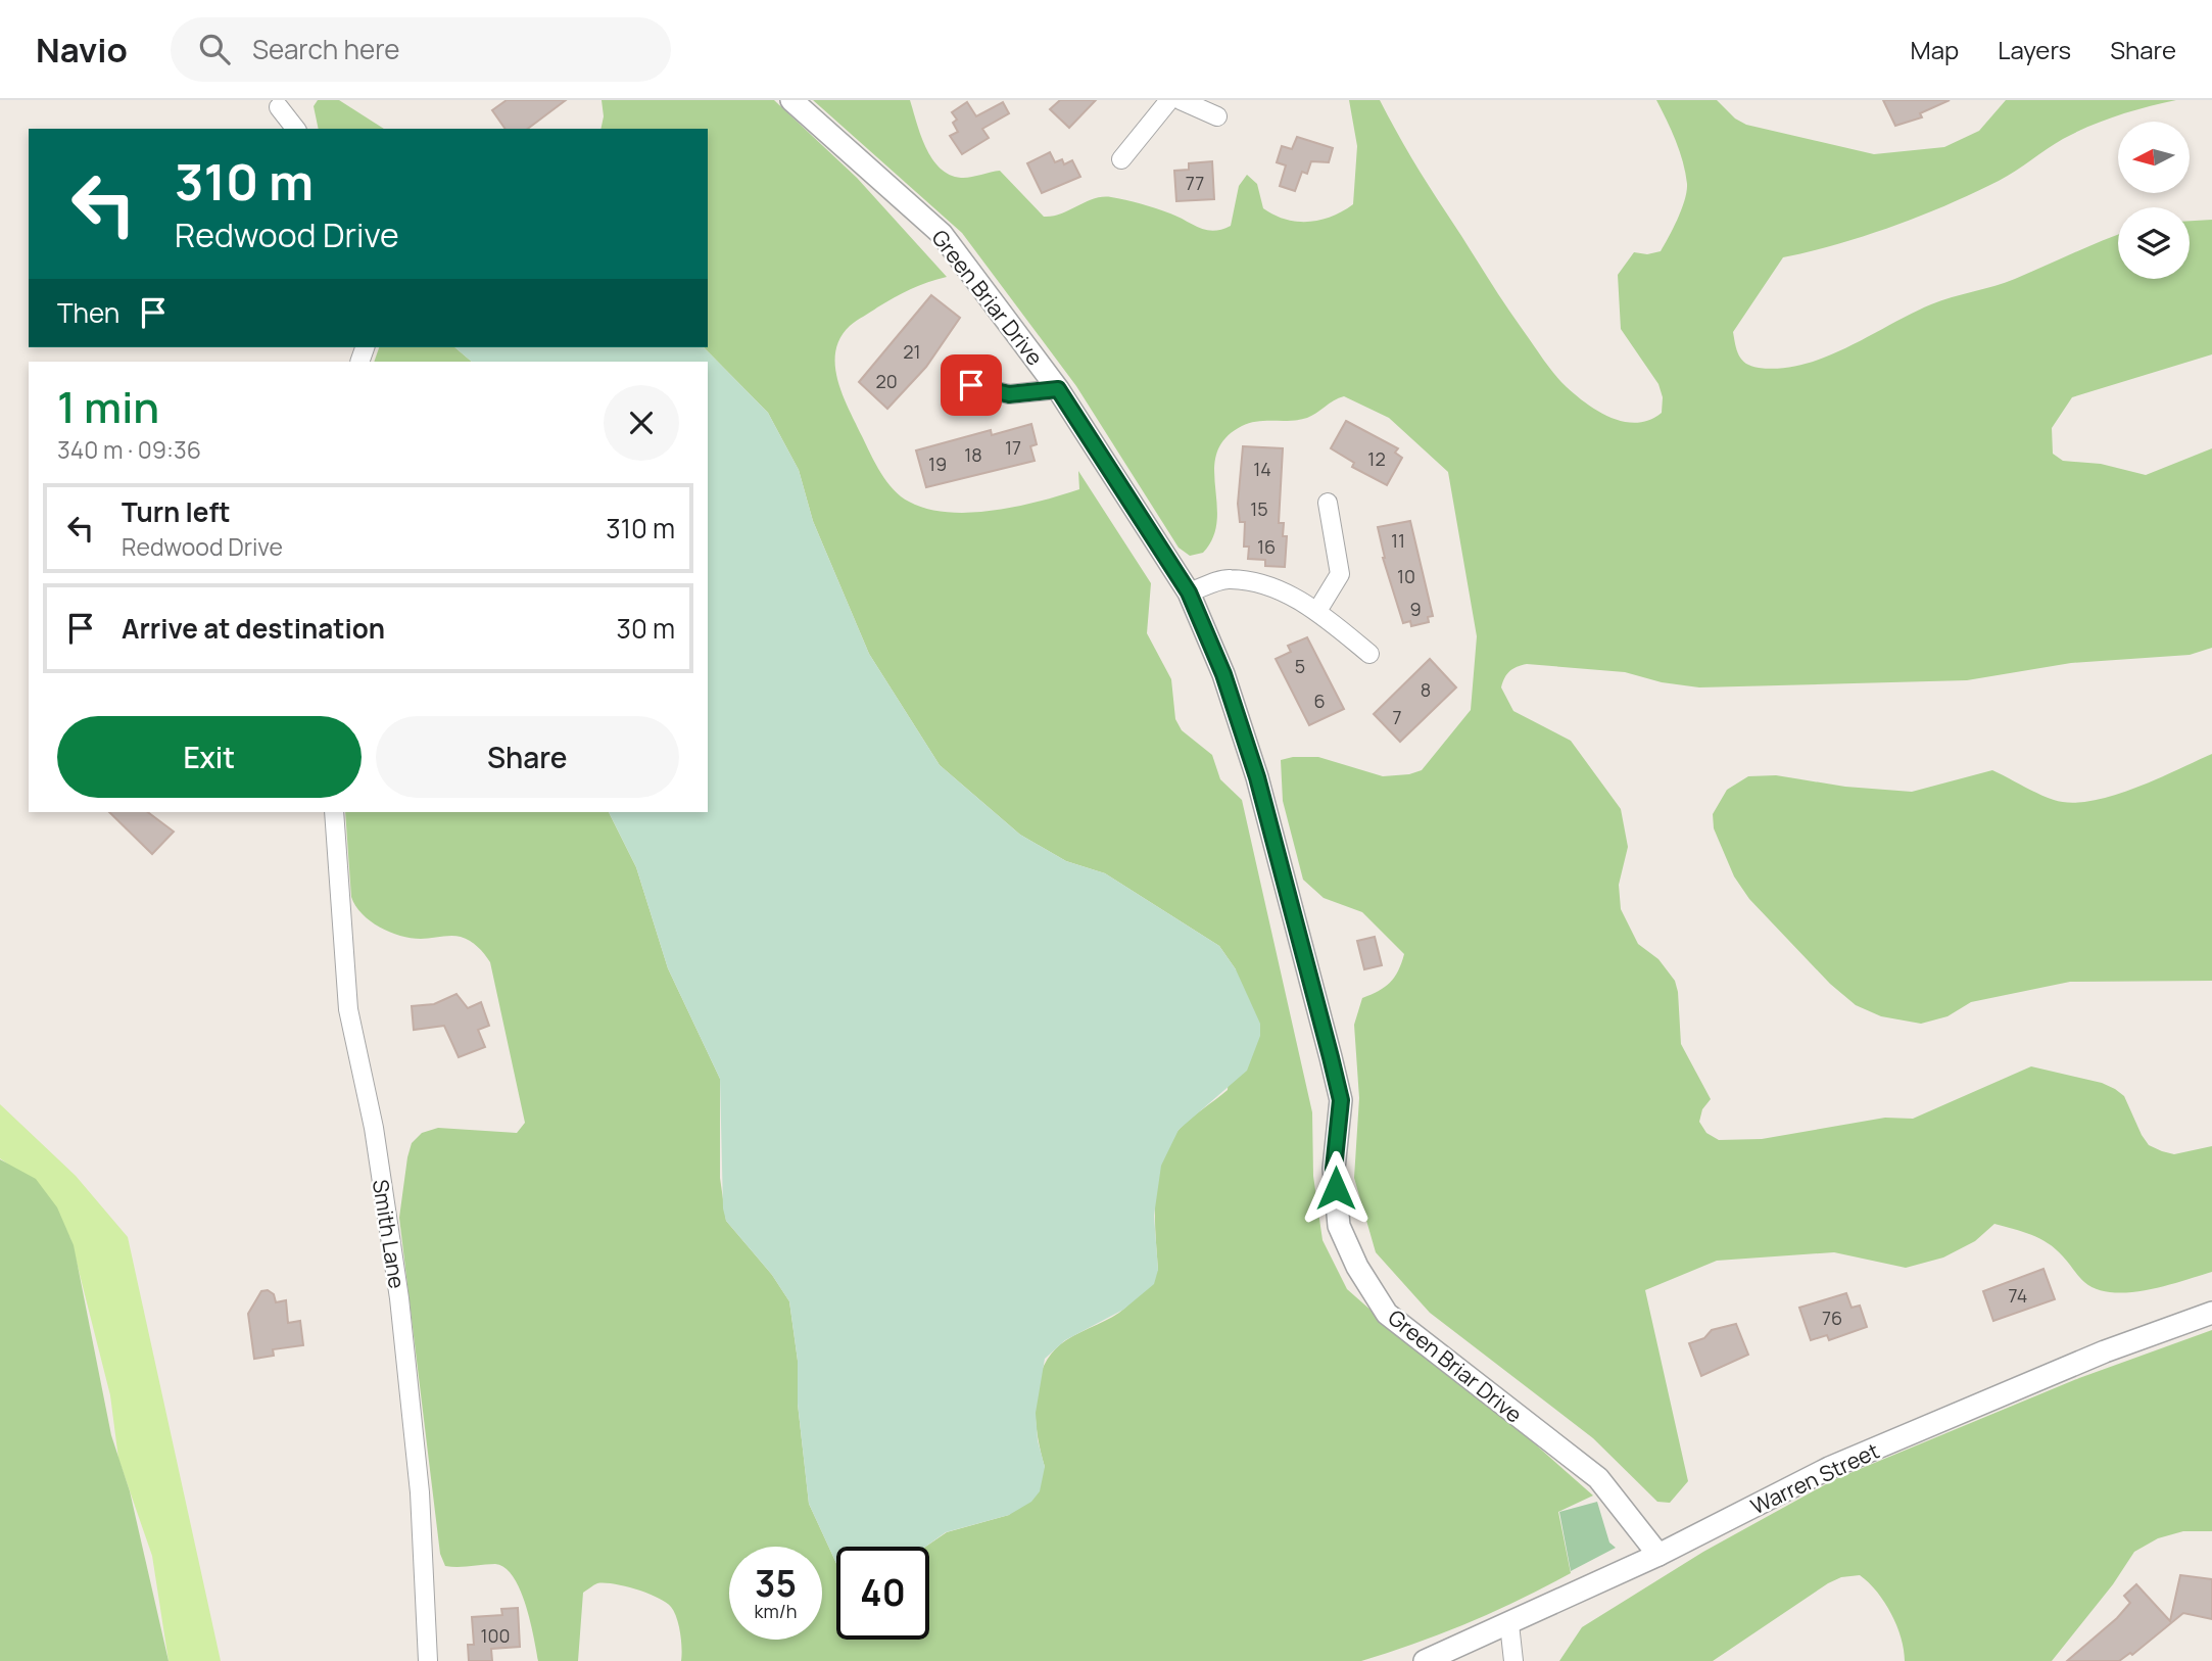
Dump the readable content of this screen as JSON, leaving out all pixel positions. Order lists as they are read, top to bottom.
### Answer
{
  "streets": {
    "street": ["Green Briar Drive", "Smith Lane", "Warren Street"]
  },
  "crossings": [
    ["Green Briar Drive", "Warren Street"]
  ],
  "house_numbers": [
    "77",
    "21",
    "20",
    "17",
    "18",
    "12",
    "19",
    "14",
    "15",
    "11",
    "16",
    "10",
    "9",
    "5",
    "8",
    "6",
    "7",
    "74",
    "76",
    "100"
  ],
  "north": "left",
  "page": {
    "header": "Navio",
    "search": "Search here",
    "nav": ["Map", "Layers", "Share"],
    "turn": ["310 m", "Redwood Drive"],
    "then": "Then",
    "heading": ["1 min", "340 m · 09:36"],
    "list": [
      {
        "name": "Turn left",
        "note": "Redwood Drive",
        "value": "310 m"
      },
      {
        "name": "Arrive at destination",
        "value": "30 m"
      }
    ],
    "buttons": ["Exit", "Share"],
    "speed": "35 km/h",
    "limit": "40"
  }
}
